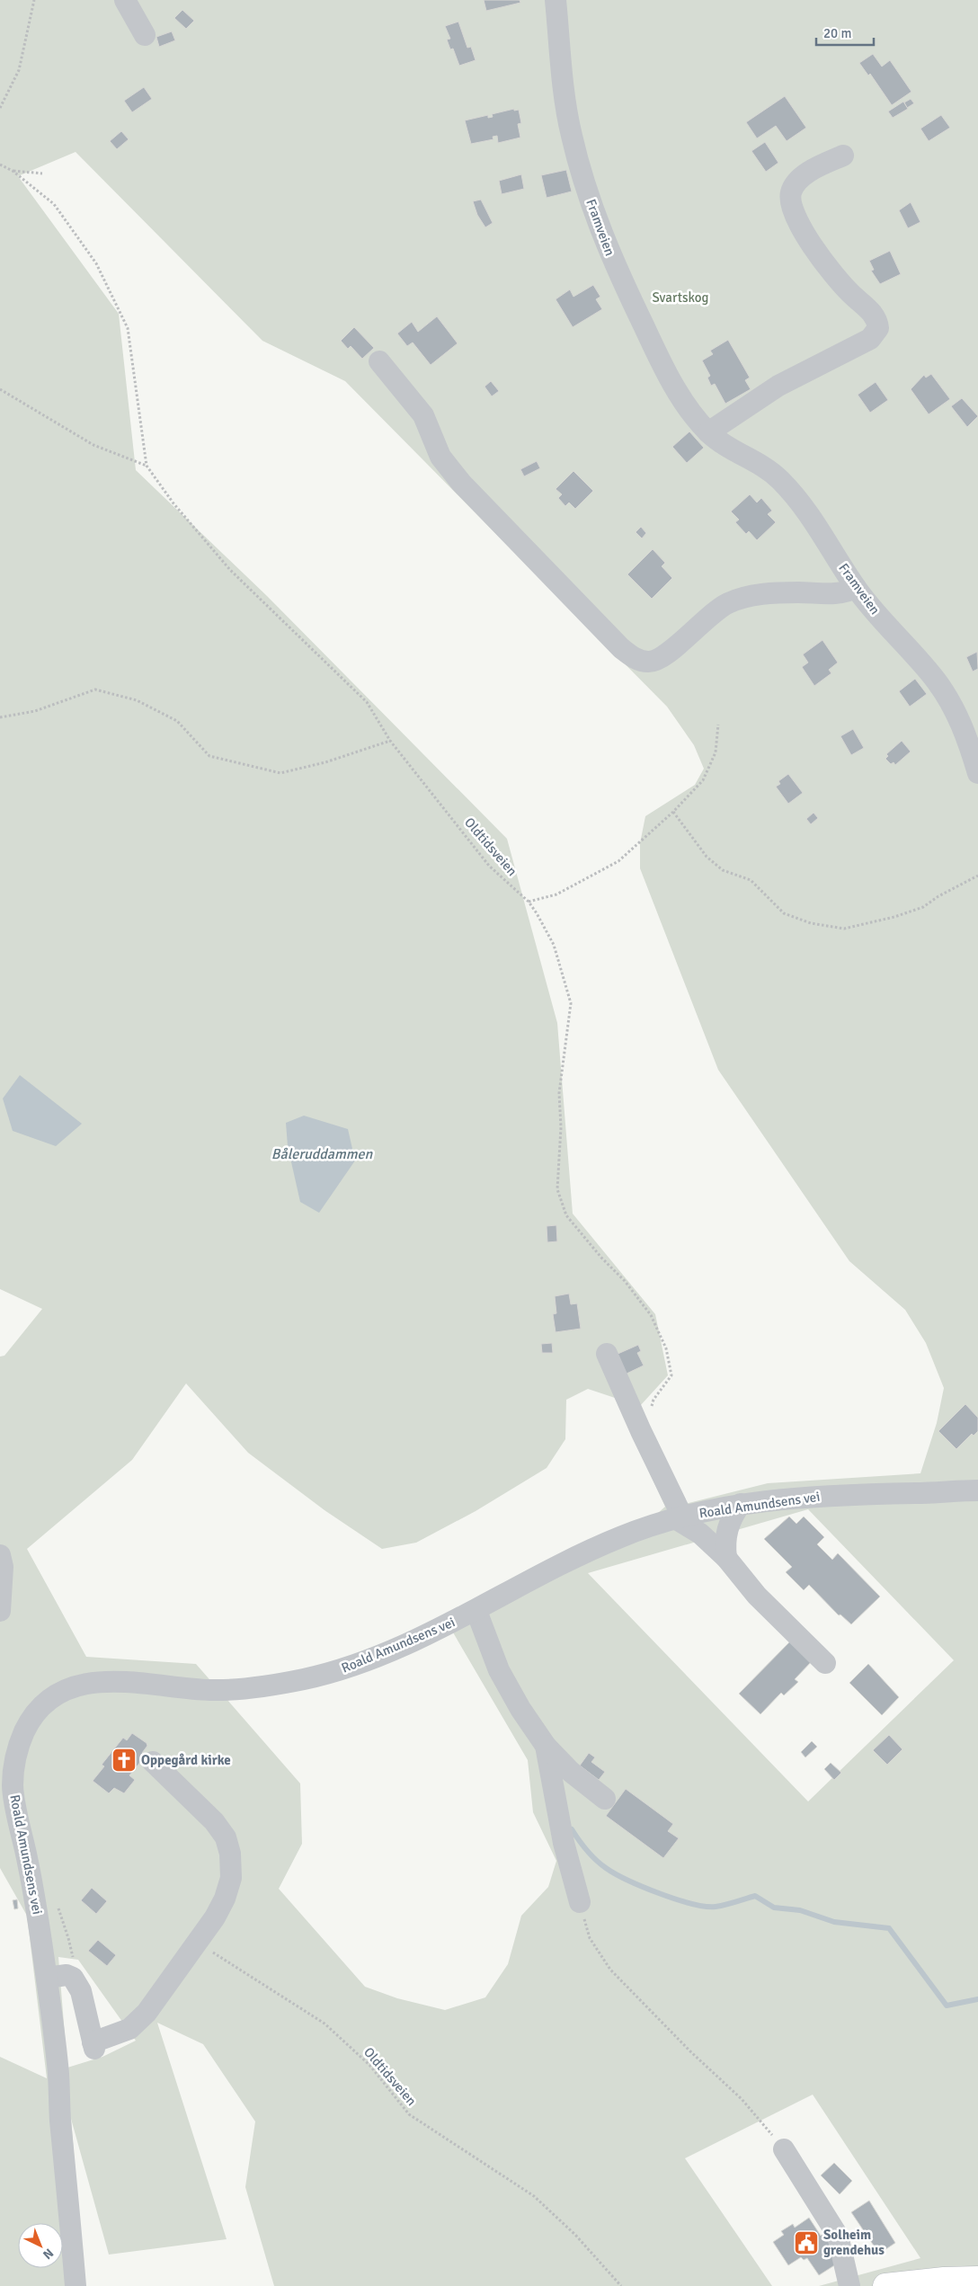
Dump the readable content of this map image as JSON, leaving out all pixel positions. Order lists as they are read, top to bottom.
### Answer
{
  "streets": {
    "street": ["Framveien", "Roald Amundsens vei"],
    "path": ["Oldtidsveien"]
  },
  "water": ["Båleruddammen"],
  "parks": ["Svartskog"],
  "places": {
    "church": ["Oppegård kirke"],
    "public building": ["Solheim grendehus"]
  },
  "scale_bar": "20 m",
  "north": "bottom right"
}
